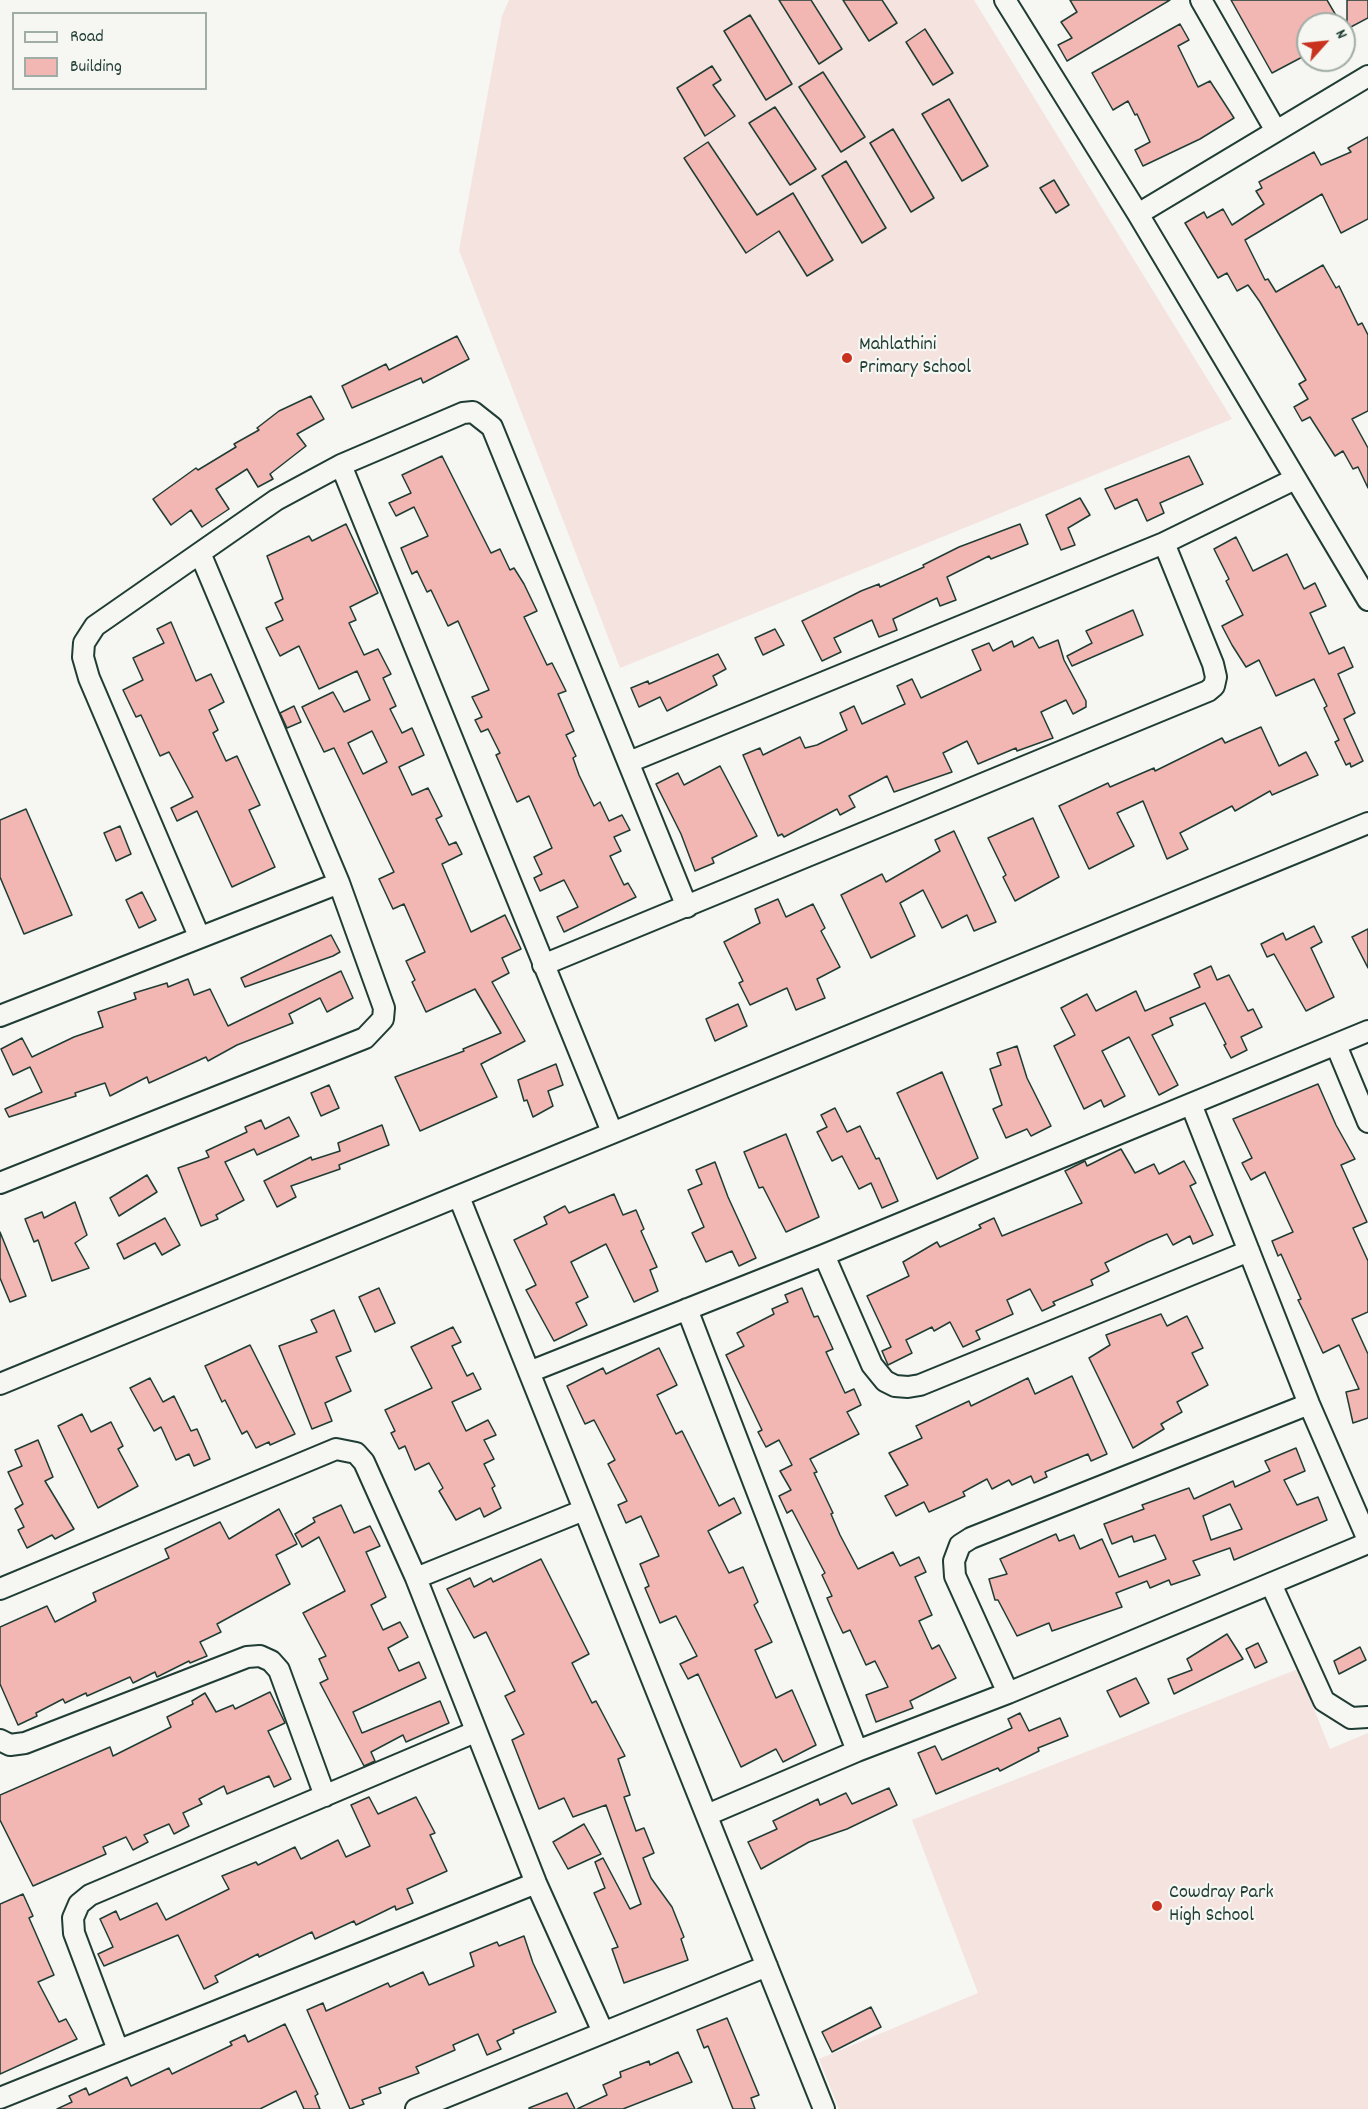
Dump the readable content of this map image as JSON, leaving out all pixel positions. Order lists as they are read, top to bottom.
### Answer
{
  "places": ["Mahlathini Primary School", "Cowdray Park High School"],
  "legend": ["Road", "Building"],
  "north": "top right"
}
